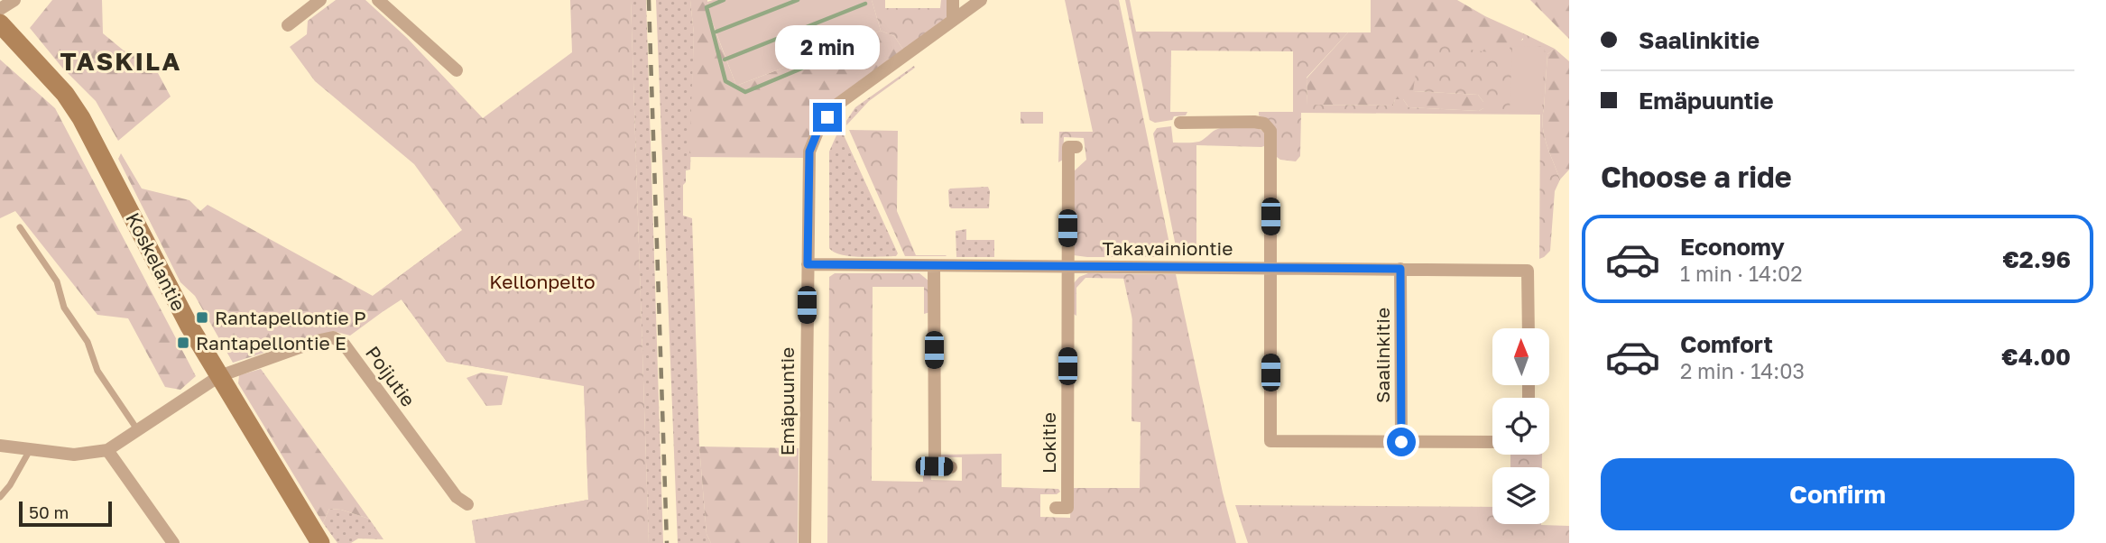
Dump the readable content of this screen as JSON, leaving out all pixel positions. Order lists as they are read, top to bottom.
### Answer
{
  "streets": {
    "main road": ["Koskelantie"],
    "street": [
      "Takavainiontie",
      "Saalinkitie",
      "Poijutie",
      "Emäpuuntie",
      "Lokitie"
    ]
  },
  "crossings": [
    ["Takavainiontie", "Saalinkitie"],
    ["Takavainiontie", "Emäpuuntie"],
    ["Takavainiontie", "Lokitie"],
    ["Koskelantie", "Poijutie"]
  ],
  "districts": ["TASKILA"],
  "parks": ["Kellonpelto"],
  "places": {
    "transit": ["Rantapellontie P", "Rantapellontie E"]
  },
  "scale_bar": "50 m",
  "north": "top",
  "page": {
    "banner": ["Saalinkitie", "Emäpuuntie"],
    "bubble": "2 min",
    "heading": "Choose a ride",
    "list": [
      {
        "name": "Economy",
        "note": "1 min · 14:02",
        "value": "€2.96"
      },
      {
        "name": "Comfort",
        "note": "2 min · 14:03",
        "value": "€4.00"
      }
    ],
    "buttons": "Confirm",
    "scale": "50 m"
  }
}
